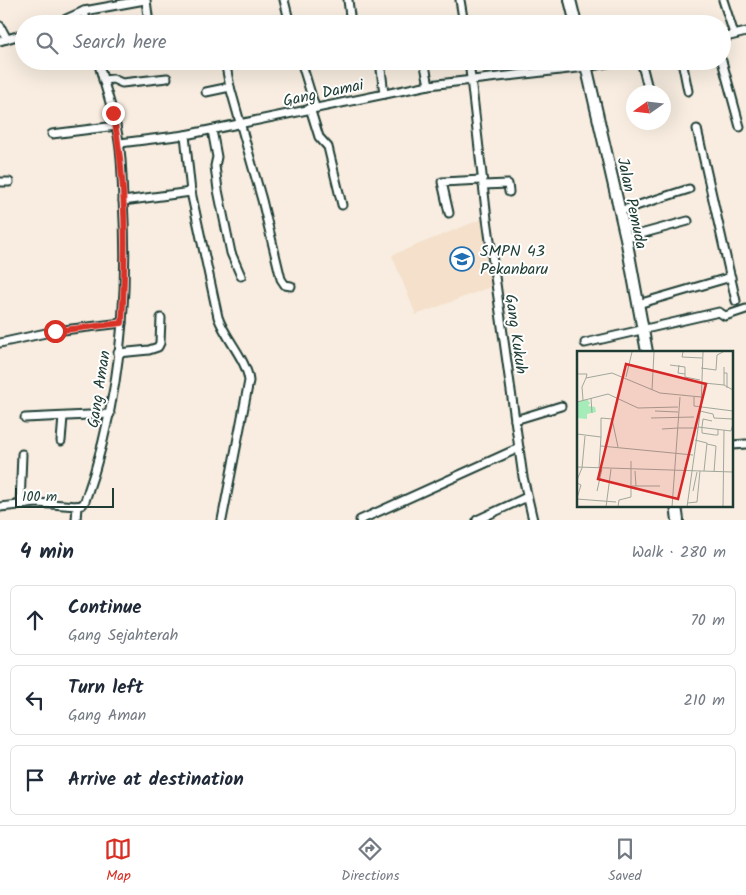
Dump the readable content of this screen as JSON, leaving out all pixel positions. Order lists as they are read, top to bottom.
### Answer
{
  "streets": {
    "main road": ["Jalan Pemuda"],
    "street": ["Gang Damai", "Gang Kukuh", "Gang Aman"]
  },
  "crossings": [
    ["Gang Damai", "Gang Kukuh"],
    ["Gang Damai", "Gang Aman"]
  ],
  "places": {
    "school or university": ["SMPN 43 Pekanbaru"]
  },
  "scale_bar": "100 m",
  "north": "left",
  "page": {
    "search": "Search here",
    "scale": "100 m",
    "heading": ["4 min", "Walk · 280 m"],
    "list": [
      ["Continue", "Gang Sejahterah", "70 m"],
      ["Turn left", "Gang Aman", "210 m"],
      "Arrive at destination"
    ],
    "nav": ["Map", "Directions", "Saved"]
  }
}
